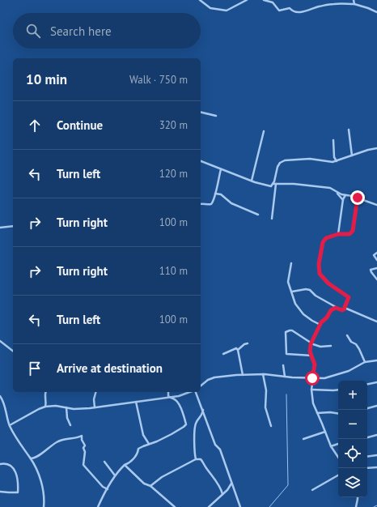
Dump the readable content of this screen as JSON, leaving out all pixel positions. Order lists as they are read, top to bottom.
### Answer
{
  "page": {
    "search": "Search here",
    "heading": ["10 min", "Walk · 750 m"],
    "list": [
      ["Continue", "320 m"],
      ["Turn left", "120 m"],
      ["Turn right", "100 m"],
      ["Turn right", "110 m"],
      ["Turn left", "100 m"],
      "Arrive at destination"
    ],
    "map_buttons": ["+", "−"]
  }
}
